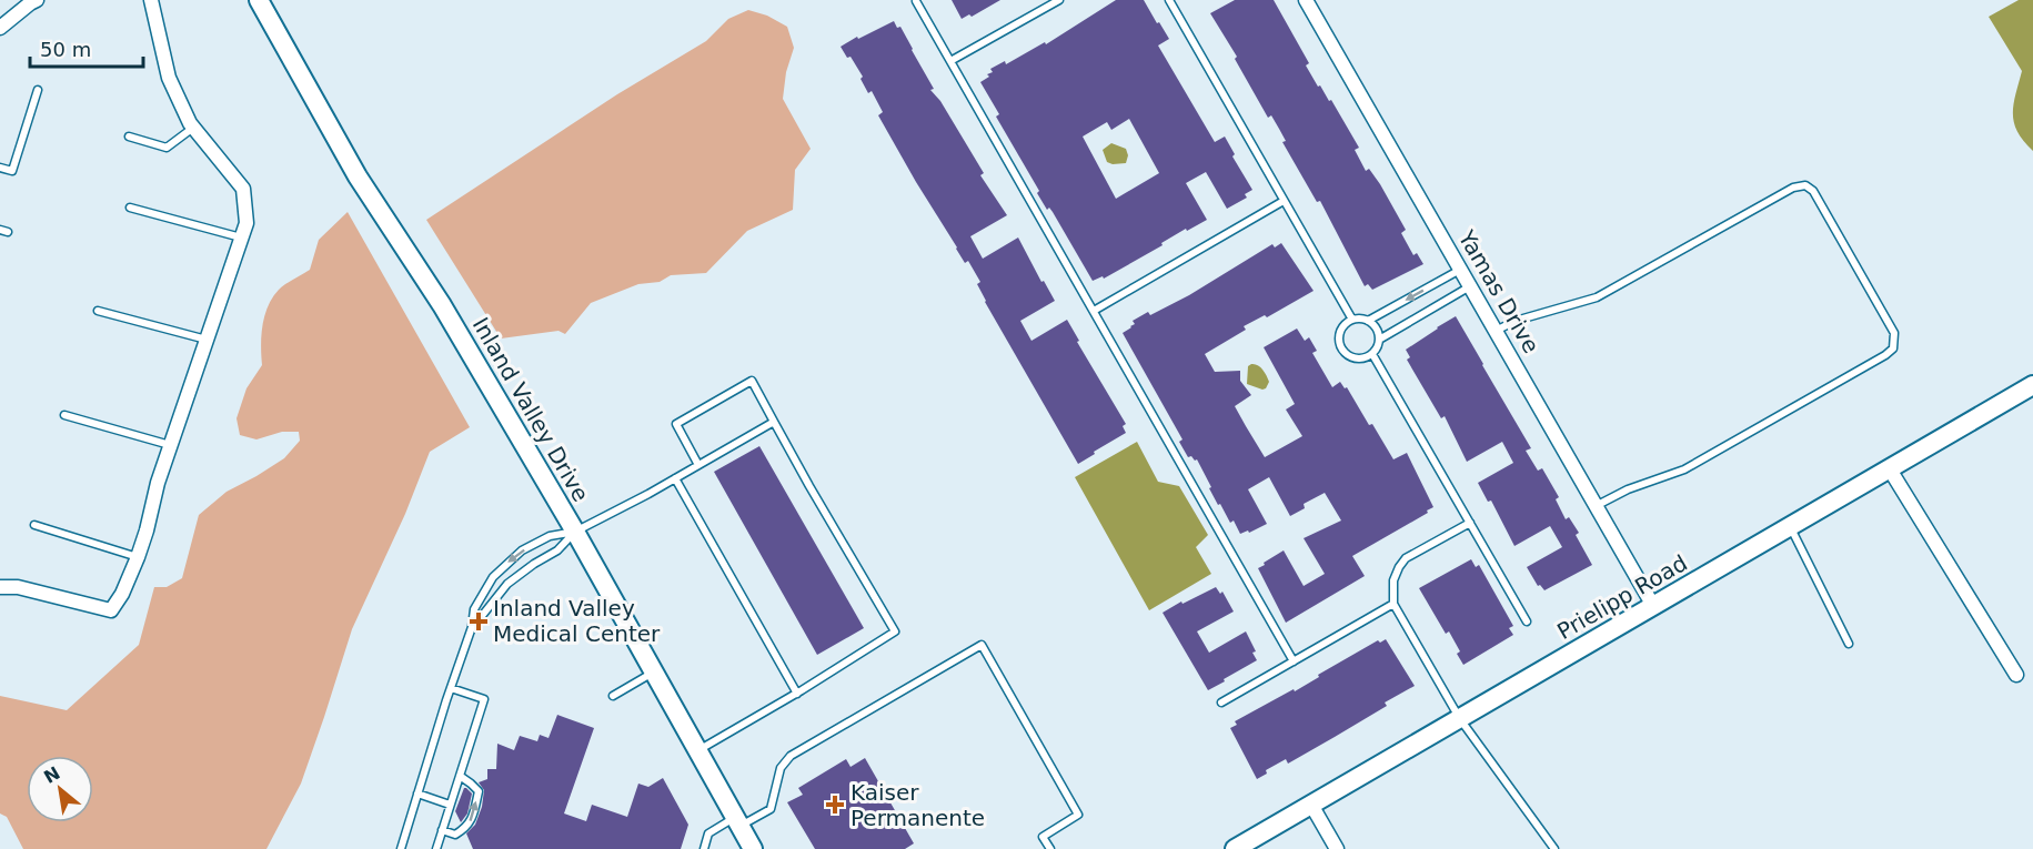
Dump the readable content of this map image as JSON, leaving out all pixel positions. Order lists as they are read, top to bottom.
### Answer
{
  "streets": {
    "street": ["Yamas Drive", "Inland Valley Drive", "Prielipp Road"]
  },
  "crossings": [
    ["Yamas Drive", "Prielipp Road"]
  ],
  "places": {
    "health": ["Inland Valley Medical Center", "Kaiser Permanente"]
  },
  "scale_bar": "50 m",
  "north": "top left"
}
